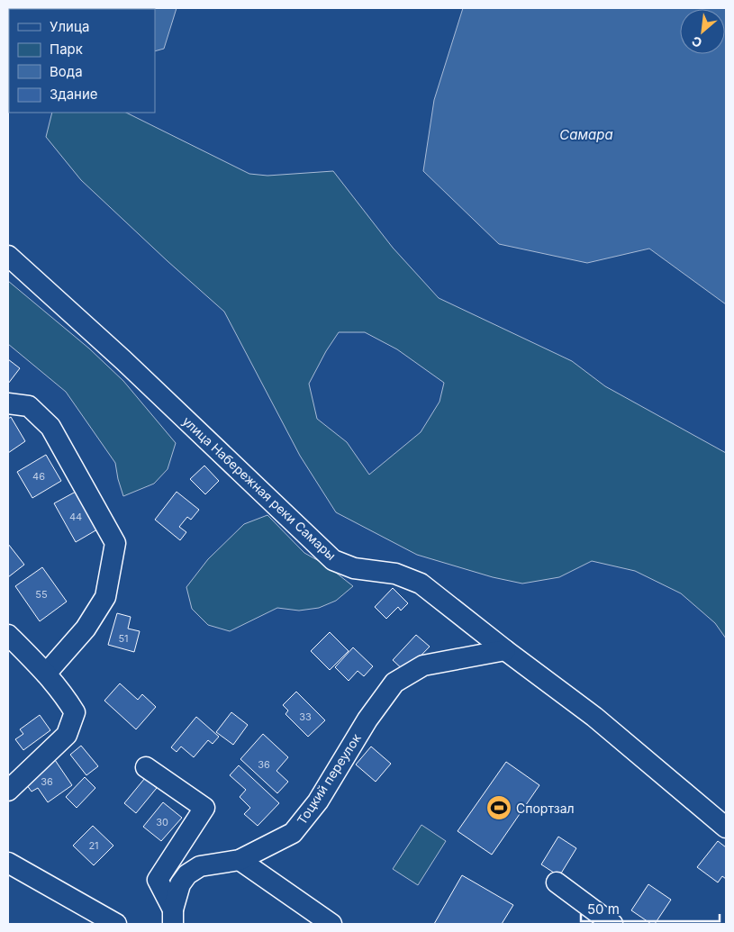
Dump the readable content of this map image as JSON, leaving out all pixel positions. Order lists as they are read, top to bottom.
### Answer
{
  "streets": {
    "street": ["улица Набережная реки Самары", "Тоцкий переулок"]
  },
  "crossings": [
    ["улица Набережная реки Самары", "Тоцкий переулок"]
  ],
  "water": ["Самара"],
  "places": {
    "sports": ["Спортзал"]
  },
  "house_numbers": [
    "46",
    "44",
    "55",
    "51",
    "33",
    "36",
    "36",
    "30",
    "21"
  ],
  "legend": [
    "Улица",
    "Парк",
    "Вода",
    "Здание"
  ],
  "scale_bar": "50 m",
  "north": "bottom left"
}
